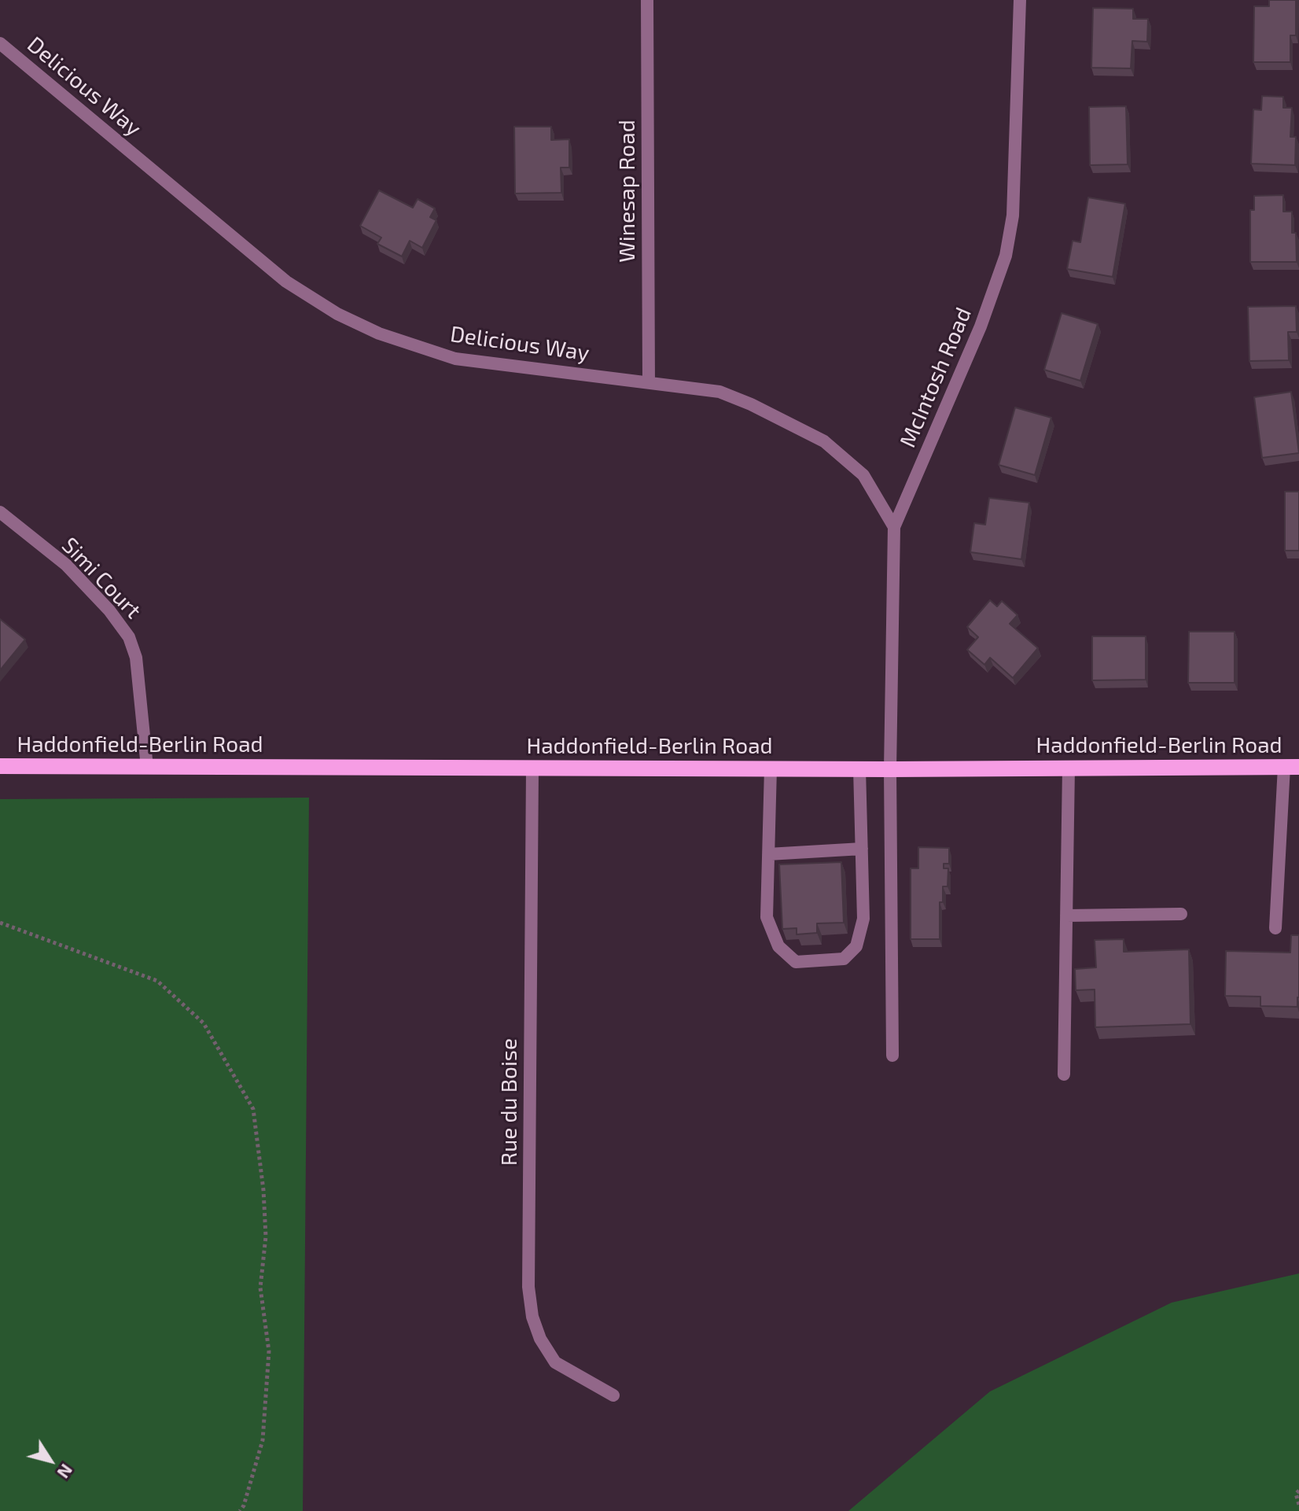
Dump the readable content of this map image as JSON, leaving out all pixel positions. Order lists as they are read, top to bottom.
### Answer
{
  "streets": {
    "main road": ["Haddonfield-Berlin Road"],
    "street": [
      "Delicious Way",
      "Winesap Road",
      "McIntosh Road",
      "Simi Court",
      "Rue du Boise"
    ]
  },
  "crossings": [
    ["Delicious Way", "Winesap Road"],
    ["Delicious Way", "McIntosh Road"],
    ["McIntosh Road", "Haddonfield-Berlin Road"],
    ["Simi Court", "Haddonfield-Berlin Road"],
    ["Haddonfield-Berlin Road", "Rue du Boise"]
  ],
  "north": "bottom right"
}
